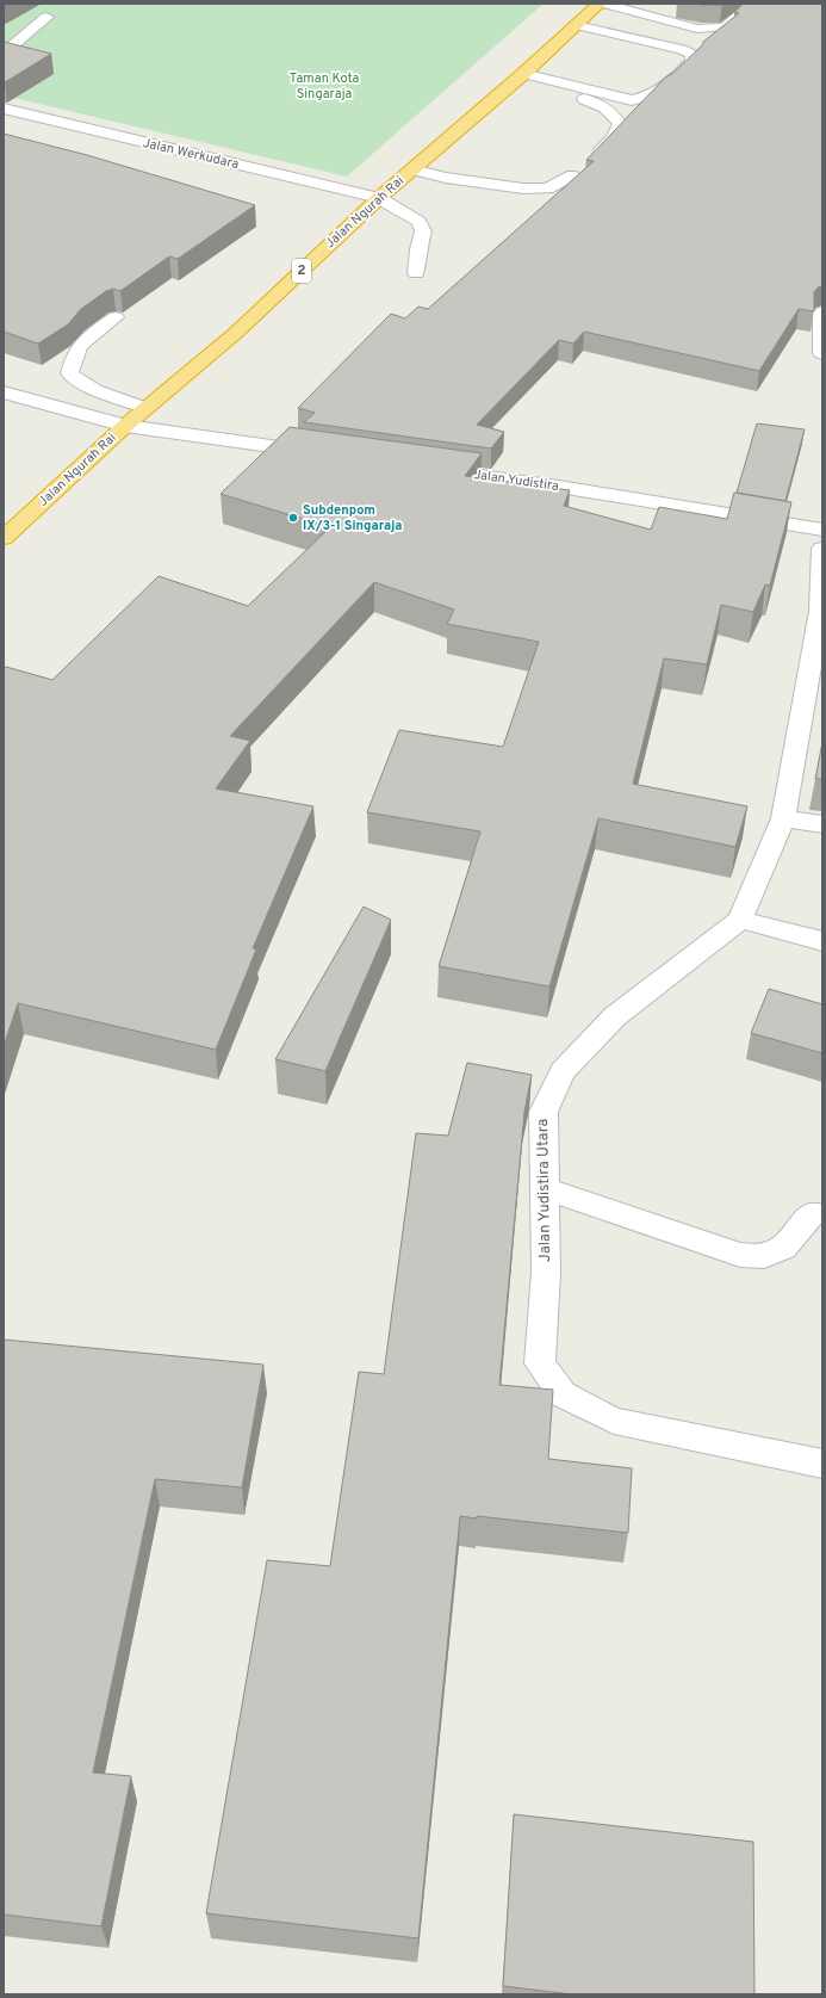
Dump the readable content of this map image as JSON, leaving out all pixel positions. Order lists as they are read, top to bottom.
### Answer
{
  "streets": {
    "highway": ["Jalan Ngurah Rai", "2"],
    "street": ["Jalan Werkudara", "Jalan Yudistira", "Jalan Yudistira Utara"]
  },
  "crossings": [
    ["Jalan Werkudara", "Jalan Ngurah Rai"]
  ],
  "parks": ["Taman Kota Singaraja"],
  "places": ["Subdenpom IX/3-1 Singaraja"]
}
